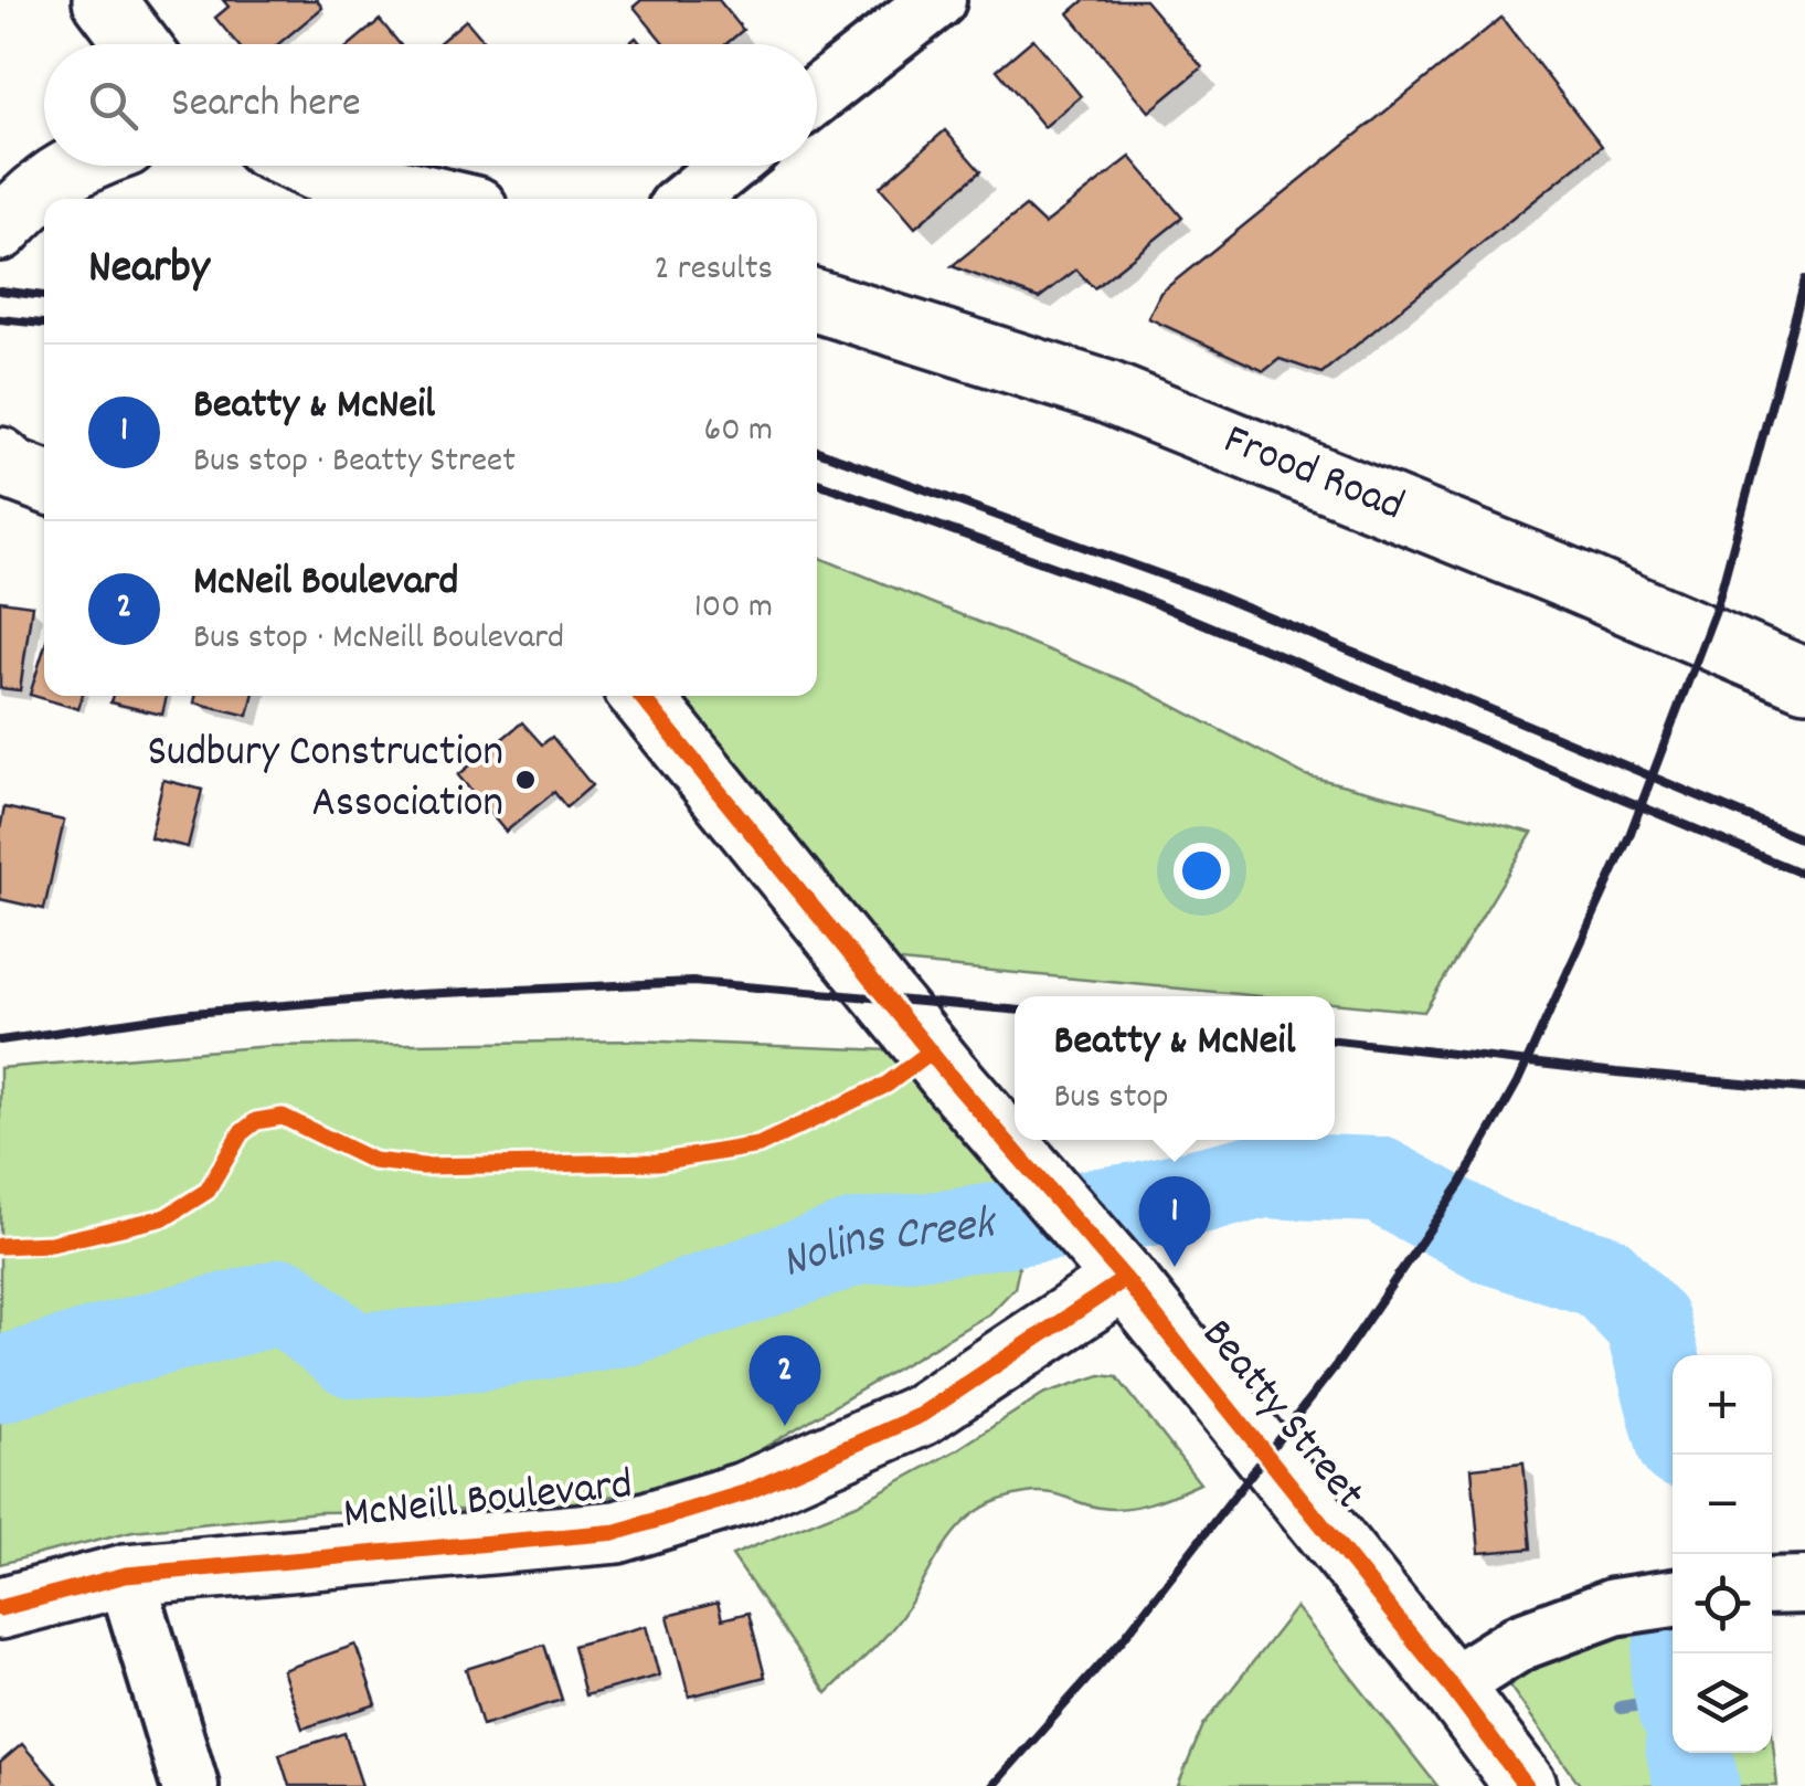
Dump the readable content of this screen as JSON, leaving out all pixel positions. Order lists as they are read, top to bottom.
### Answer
{
  "streets": {
    "street": ["Frood Road", "Beatty Street", "McNeill Boulevard"]
  },
  "crossings": [
    ["Beatty Street", "McNeill Boulevard"]
  ],
  "water": ["Nolins Creek"],
  "places": ["Sudbury Construction Association"],
  "page": {
    "search": "Search here",
    "heading": ["Nearby", "2 results"],
    "list": [
      {
        "mark": "1",
        "name": "Beatty & McNeil",
        "note": "Bus stop · Beatty Street",
        "value": "60 m"
      },
      {
        "mark": "2",
        "name": "McNeil Boulevard",
        "note": "Bus stop · McNeill Boulevard",
        "value": "100 m"
      }
    ],
    "popup": ["Beatty & McNeil", "Bus stop"],
    "pins": ["1", "2"],
    "map_buttons": ["+", "−"]
  }
}
